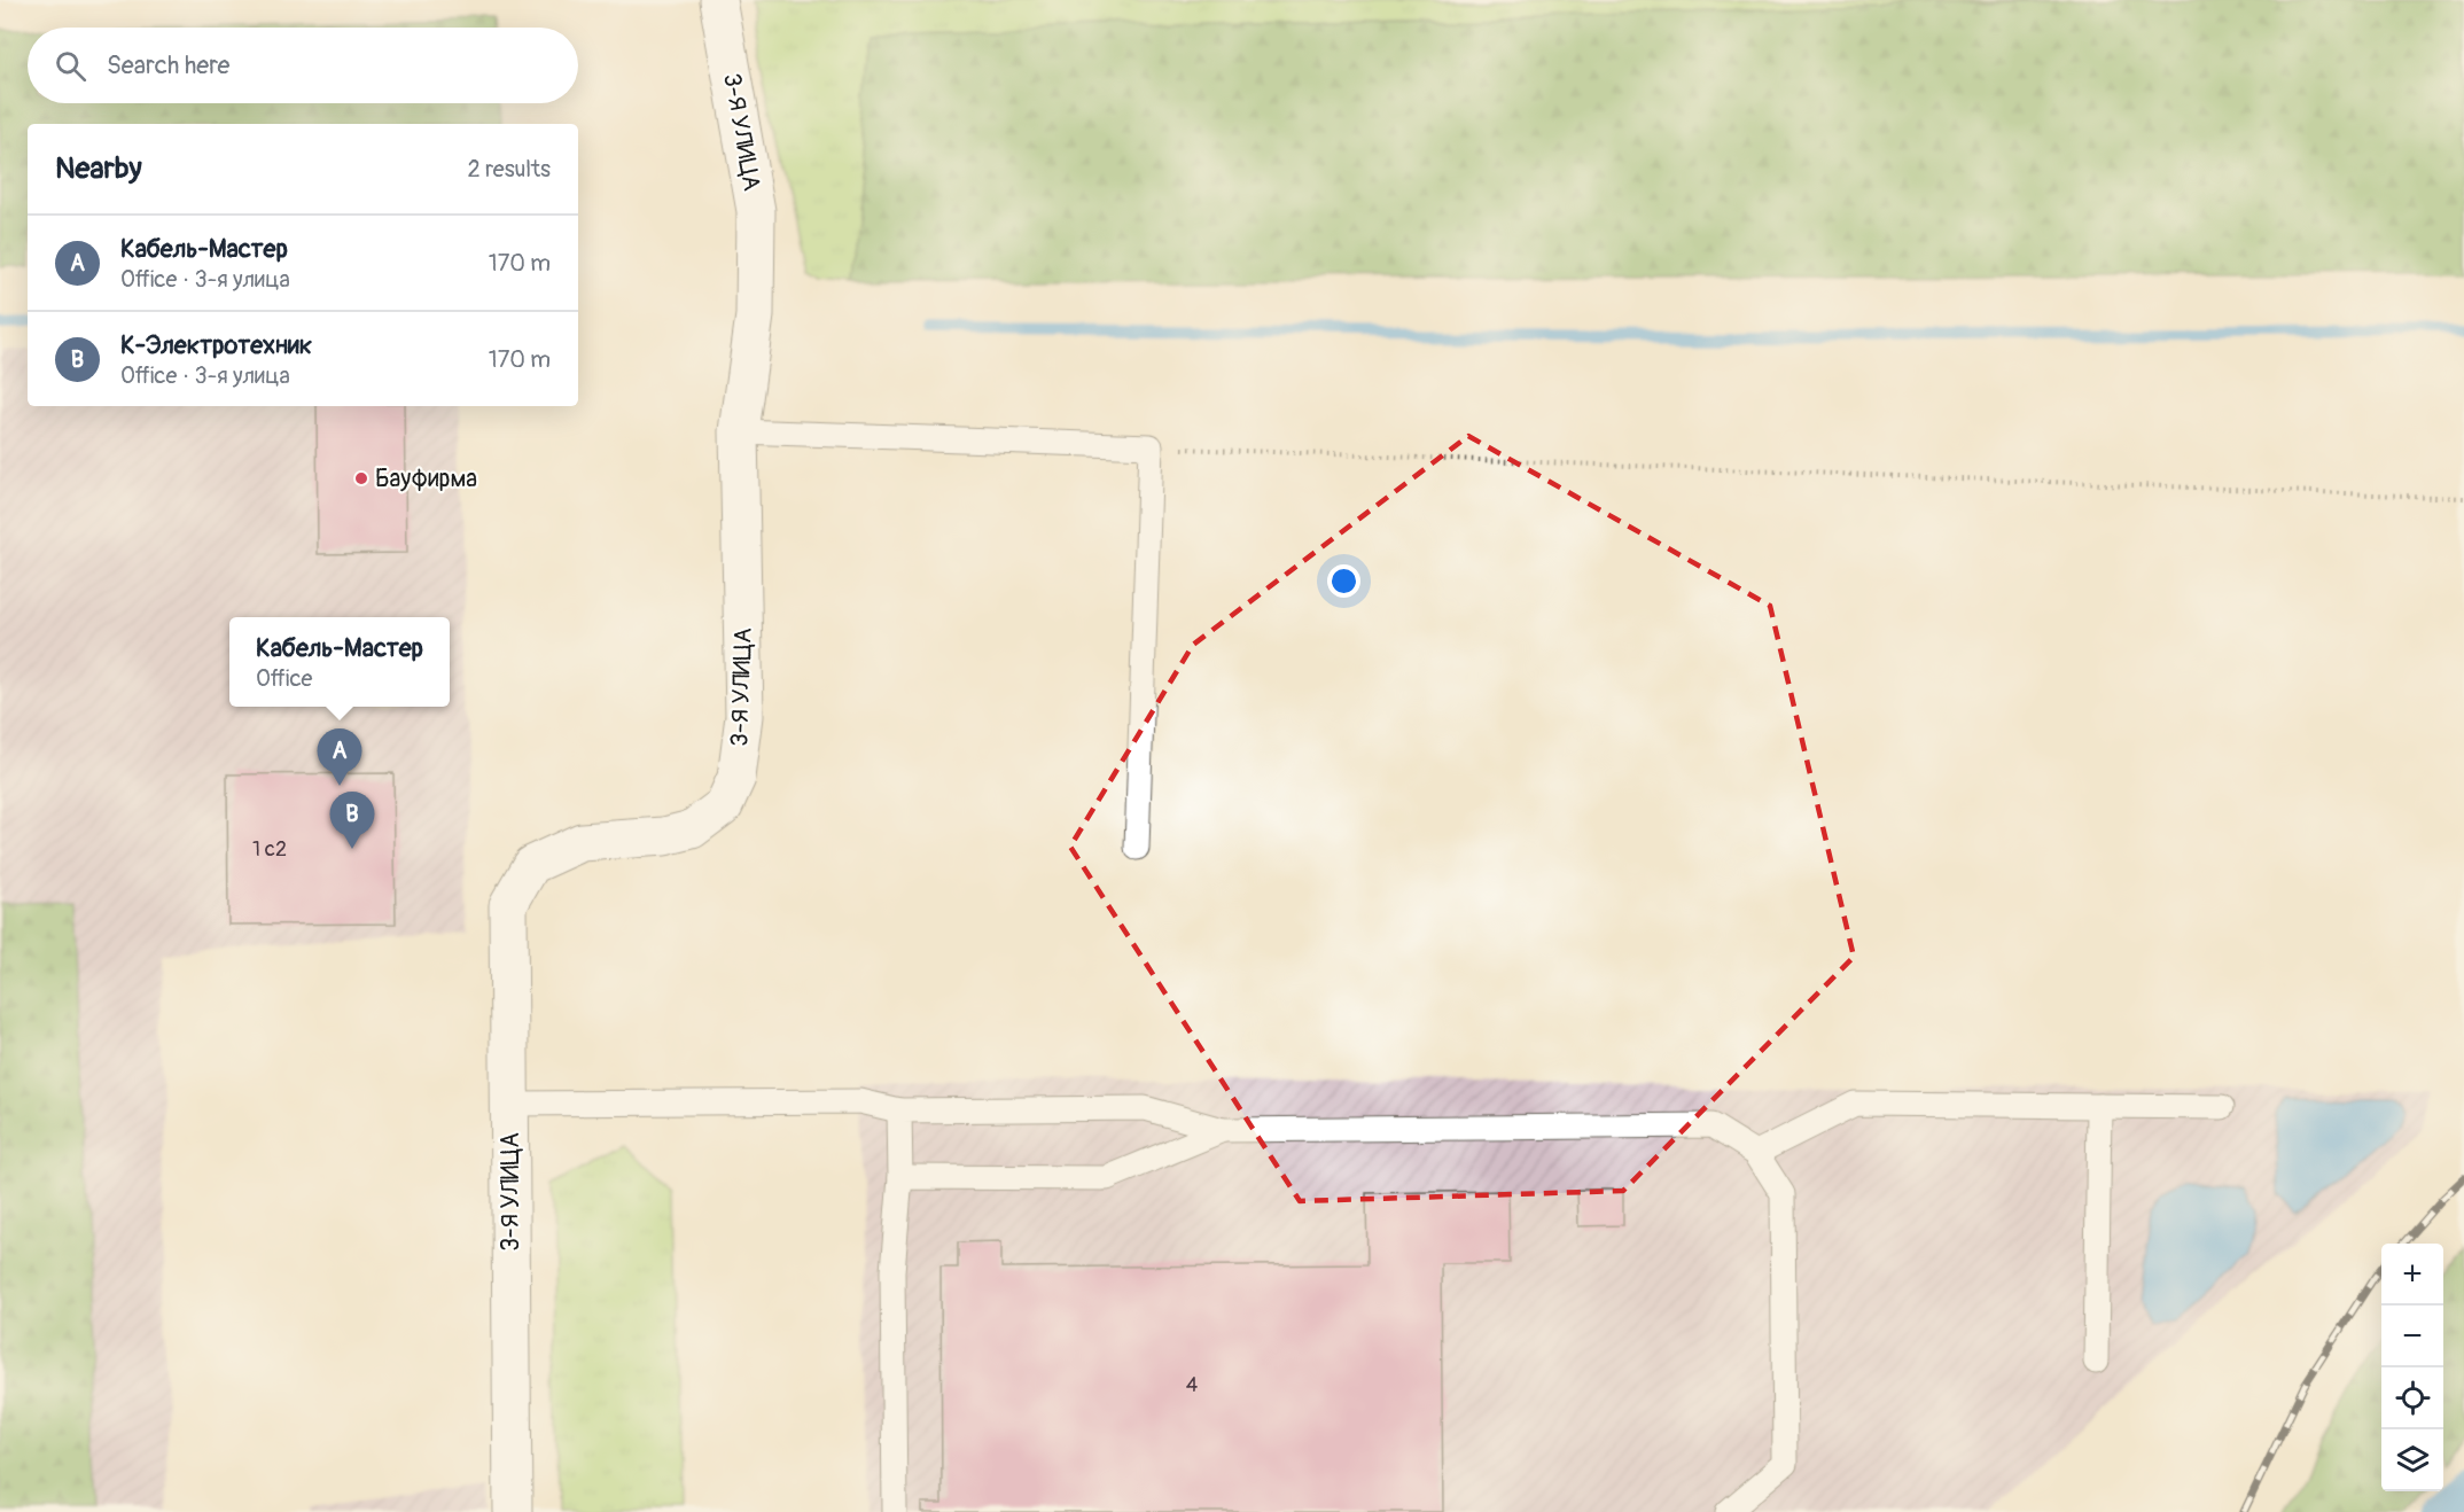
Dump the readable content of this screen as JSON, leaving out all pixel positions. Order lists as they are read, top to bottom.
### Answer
{
  "streets": {
    "street": ["3-Я УЛИЦА"]
  },
  "places": ["Бауфирма"],
  "house_numbers": ["1 с2", "4"],
  "page": {
    "search": "Search here",
    "heading": ["Nearby", "2 results"],
    "list": [
      {
        "mark": "A",
        "name": "Кабель-Мастер",
        "note": "Office · 3-я улица",
        "value": "170 m"
      },
      {
        "mark": "B",
        "name": "К-Электротехник",
        "note": "Office · 3-я улица",
        "value": "170 m"
      }
    ],
    "popup": ["Кабель-Мастер", "Office"],
    "pins": ["A", "B"],
    "map_buttons": ["+", "−"]
  }
}
